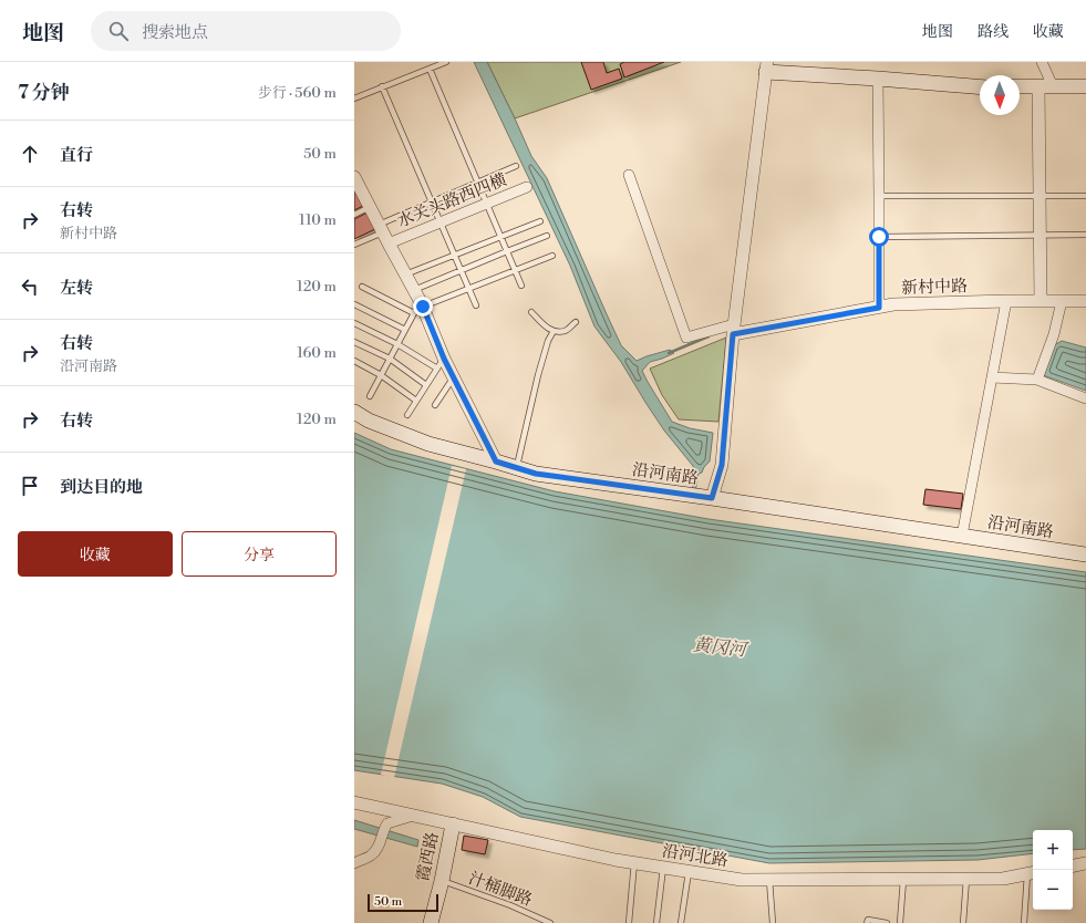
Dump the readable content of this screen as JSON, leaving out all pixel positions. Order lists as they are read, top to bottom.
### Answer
{
  "streets": {
    "main road": ["沿河南路", "霞西路"],
    "street": ["水关头路西四横", "新村中路", "沿河北路"],
    "lane": ["汁桶脚路"]
  },
  "crossings": [
    ["沿河北路", "霞西路"],
    ["霞西路", "汁桶脚路"]
  ],
  "water": ["黄冈河"],
  "scale_bar": "50 m",
  "north": "bottom",
  "page": {
    "header": "地图",
    "search": "搜索地点",
    "nav": ["地图", "路线", "收藏"],
    "heading": ["7 分钟", "步行 · 560 m"],
    "list": [
      ["直行", "50 m"],
      ["右转", "新村中路", "110 m"],
      ["左转", "120 m"],
      ["右转", "沿河南路", "160 m"],
      ["右转", "120 m"],
      "到达目的地"
    ],
    "buttons": ["收藏", "分享"],
    "map_buttons": ["+", "−"],
    "scale": "50 m"
  }
}
